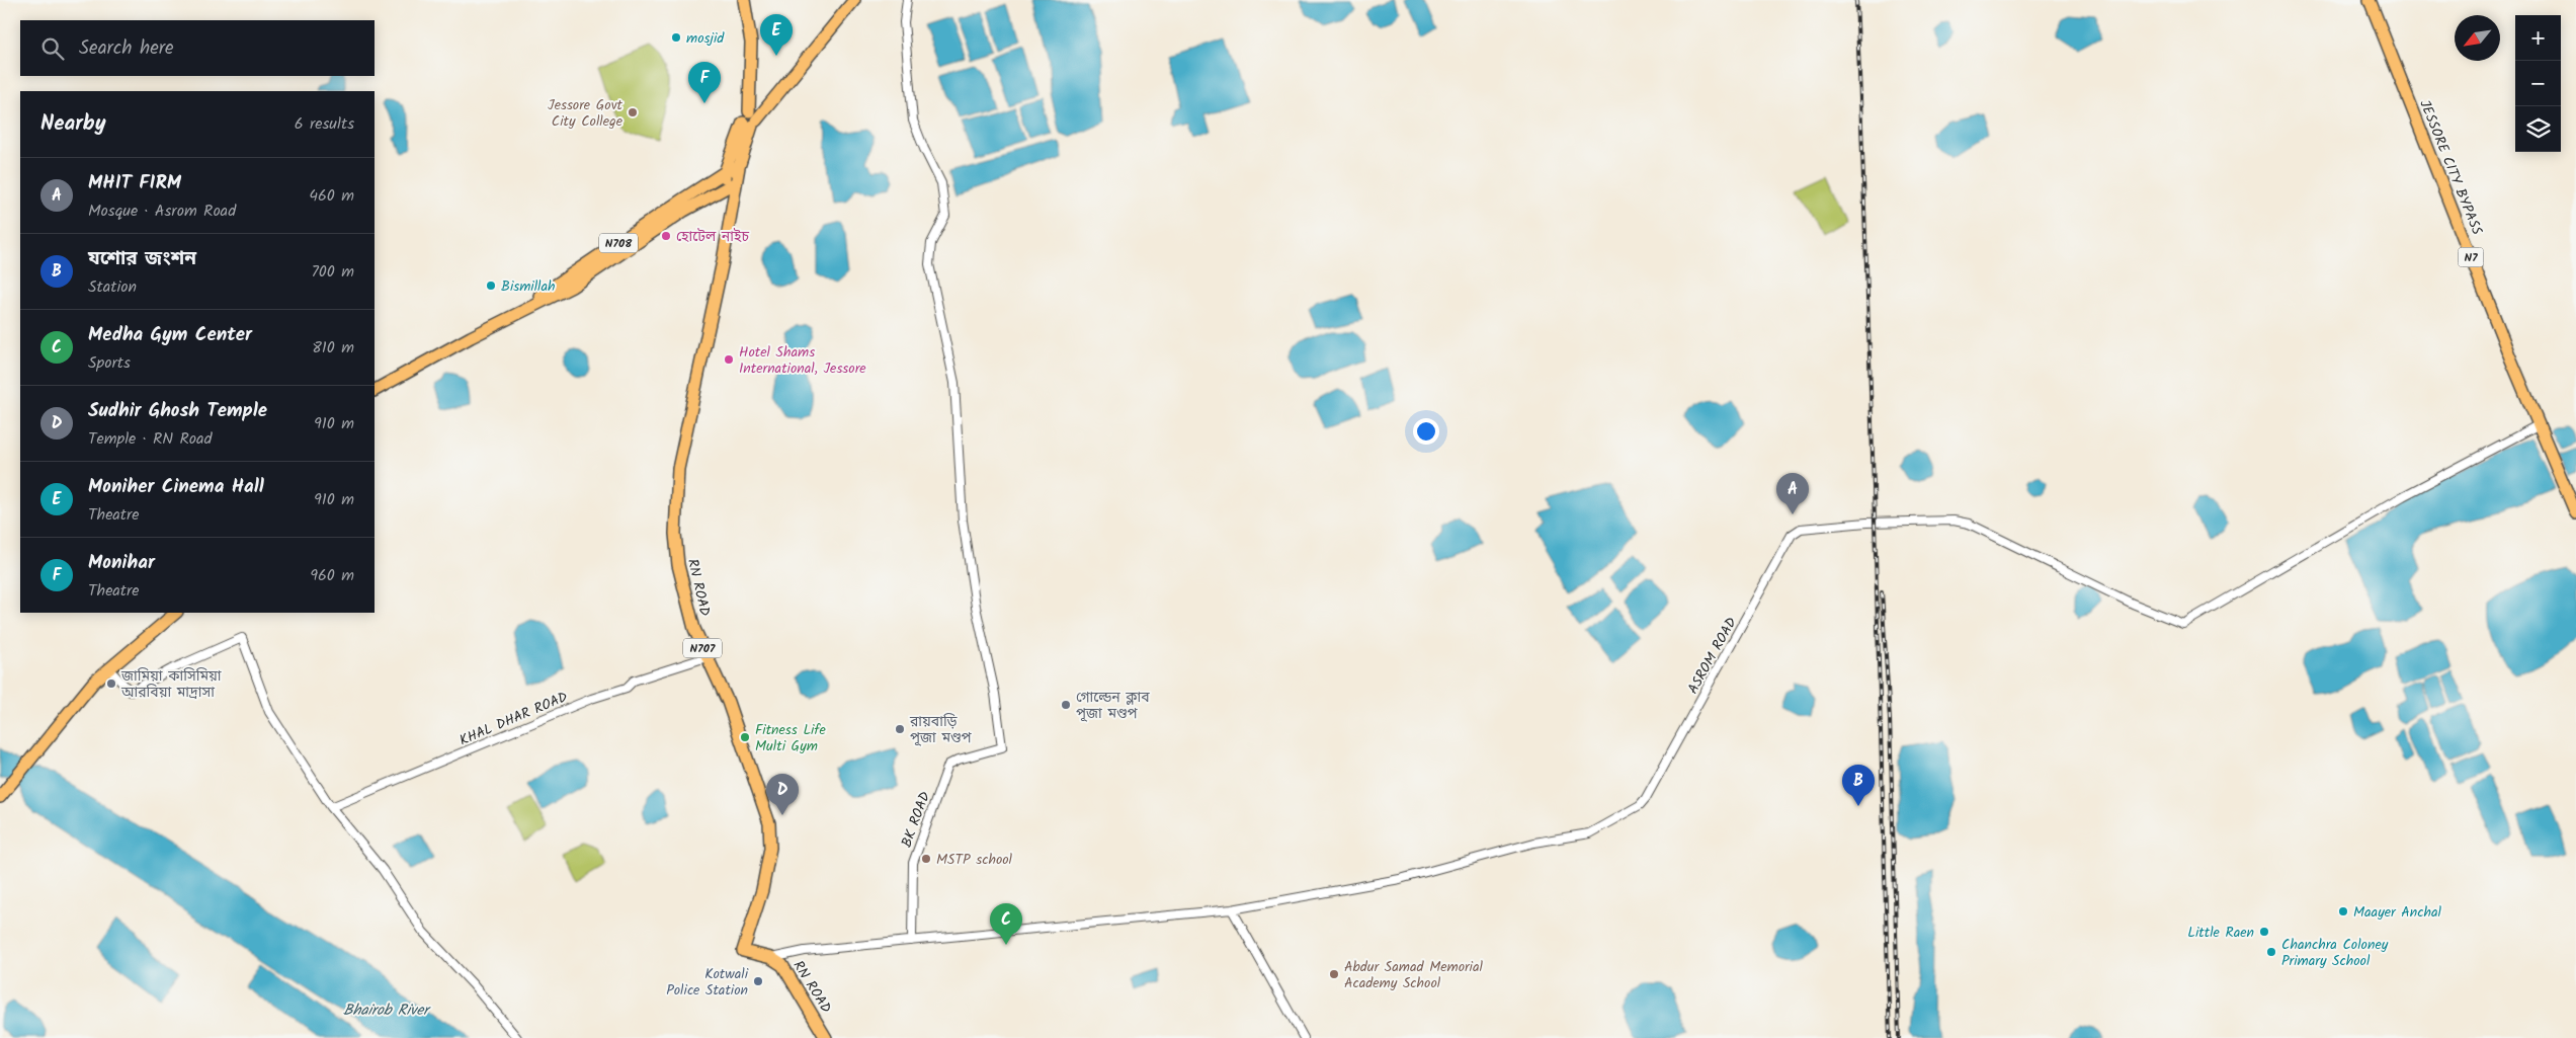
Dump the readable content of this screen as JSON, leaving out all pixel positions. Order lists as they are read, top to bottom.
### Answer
{
  "streets": {
    "highway": [
      "JESSORE CITY BYPASS",
      "N708",
      "N7",
      "RN ROAD",
      "N707"
    ],
    "street": ["ASROM ROAD", "KHAL DHAR ROAD", "BK ROAD"]
  },
  "crossings": [
    ["JESSORE CITY BYPASS", "ASROM ROAD"],
    ["N708", "RN ROAD"],
    ["N708", "N707"],
    ["RN ROAD", "N707"],
    ["RN ROAD", "ASROM ROAD"],
    ["RN ROAD", "KHAL DHAR ROAD"],
    ["ASROM ROAD", "BK ROAD"]
  ],
  "water": ["Bhairob River"],
  "places": [
    "mosjid",
    "Jessore Govt City College",
    "হোটেল নাইচ",
    "Bismillah",
    "Hotel Shams International, Jessore",
    "জামিয়া কাসিমিয়া আরবিয়া মাদ্রাসা",
    "গোল্ডেন ক্লাব পূজা মণ্ডপ",
    "রায়বাড়ি পূজা মণ্ডপ",
    "Fitness Life Multi Gym",
    "MSTP school",
    "Maayer Anchal",
    "Little Raen",
    "Chanchra Coloney Primary School",
    "Abdur Samad Memorial Academy School",
    "Kotwali Police Station"
  ],
  "north": "bottom left",
  "page": {
    "pins": [
      "E",
      "F",
      "A",
      "B",
      "D",
      "C"
    ],
    "map_buttons": ["+", "−"],
    "search": "Search here",
    "heading": ["Nearby", "6 results"],
    "list": [
      {
        "mark": "A",
        "name": "MHIT FIRM",
        "note": "Mosque · Asrom Road",
        "value": "460 m"
      },
      {
        "mark": "B",
        "name": "যশোর জংশন",
        "note": "Station",
        "value": "700 m"
      },
      {
        "mark": "C",
        "name": "Medha Gym Center",
        "note": "Sports",
        "value": "810 m"
      },
      {
        "mark": "D",
        "name": "Sudhir Ghosh Temple",
        "note": "Temple · RN Road",
        "value": "910 m"
      },
      {
        "mark": "E",
        "name": "Moniher Cinema Hall",
        "note": "Theatre",
        "value": "910 m"
      },
      {
        "mark": "F",
        "name": "Monihar",
        "note": "Theatre",
        "value": "960 m"
      }
    ]
  }
}
